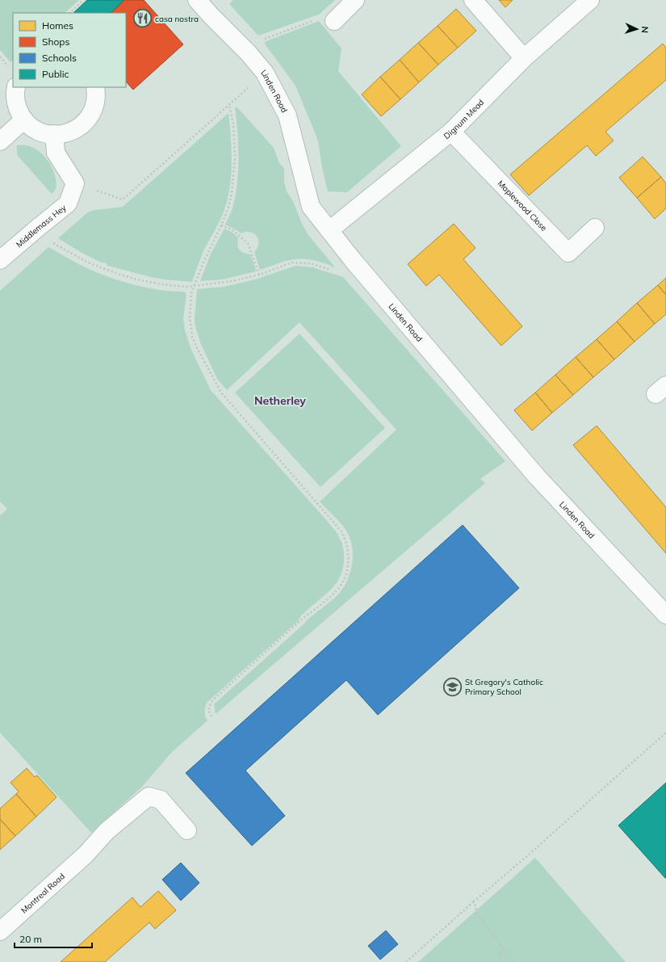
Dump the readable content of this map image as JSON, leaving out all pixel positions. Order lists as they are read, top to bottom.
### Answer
{
  "streets": {
    "street": [
      "Linden Road",
      "Dignum Mead",
      "Maplewood Close",
      "Middlemass Hey",
      "Montreal Road"
    ]
  },
  "crossings": [
    ["Linden Road", "Dignum Mead"],
    ["Dignum Mead", "Maplewood Close"]
  ],
  "districts": ["Netherley"],
  "places": {
    "restaurant": ["casa nostra"],
    "school or university": ["St Gregory's Catholic Primary School"]
  },
  "legend": [
    "Homes",
    "Shops",
    "Schools",
    "Public"
  ],
  "scale_bar": "20 m",
  "north": "right"
}
